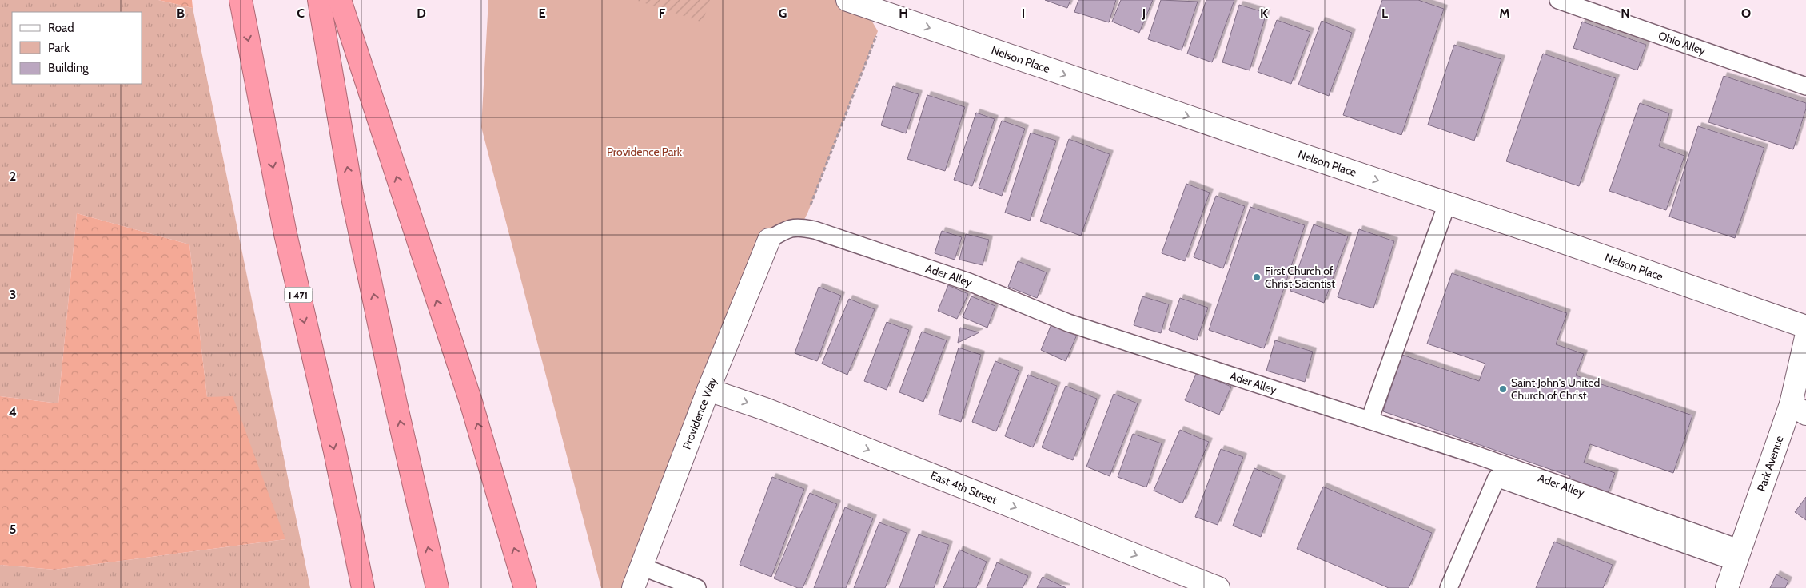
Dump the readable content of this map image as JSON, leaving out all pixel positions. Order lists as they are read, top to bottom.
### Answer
{
  "streets": {
    "highway": ["I 471"],
    "street": [
      "Nelson Place",
      "Providence Way",
      "Park Avenue",
      "East 4th Street"
    ],
    "lane": ["Ohio Alley", "Ader Alley"]
  },
  "crossings": [
    ["Ader Alley", "Park Avenue"],
    ["Providence Way", "East 4th Street"]
  ],
  "one_way": ["Nelson Place", "East 4th Street"],
  "parks": ["Providence Park"],
  "places": ["First Church of Christ Scientist", "Saint John's United Church of Christ"],
  "legend": ["Road", "Park", "Building"],
  "grid": {
    "columns": [
      "B",
      "C",
      "D",
      "E",
      "F",
      "G",
      "H",
      "I",
      "J",
      "K",
      "L",
      "M",
      "N",
      "O"
    ],
    "rows": [
      "2",
      "3",
      "4",
      "5"
    ]
  }
}
